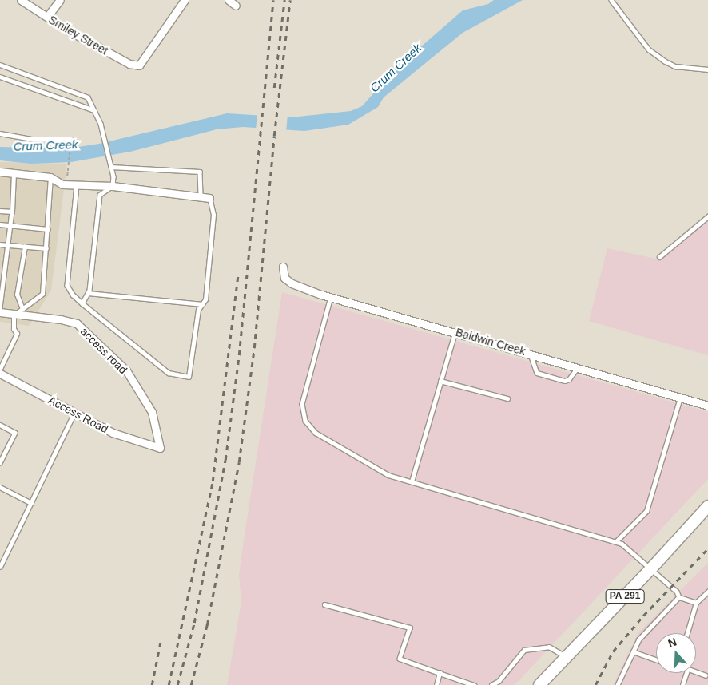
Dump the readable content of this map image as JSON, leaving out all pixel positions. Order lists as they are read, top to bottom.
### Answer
{
  "streets": {
    "main road": ["PA 291"],
    "street": [
      "Smiley Street",
      "Baldwin Creek",
      "access road",
      "Access Road"
    ]
  },
  "crossings": [
    ["access road", "Access Road"]
  ],
  "water": ["Crum Creek"],
  "north": "top"
}
